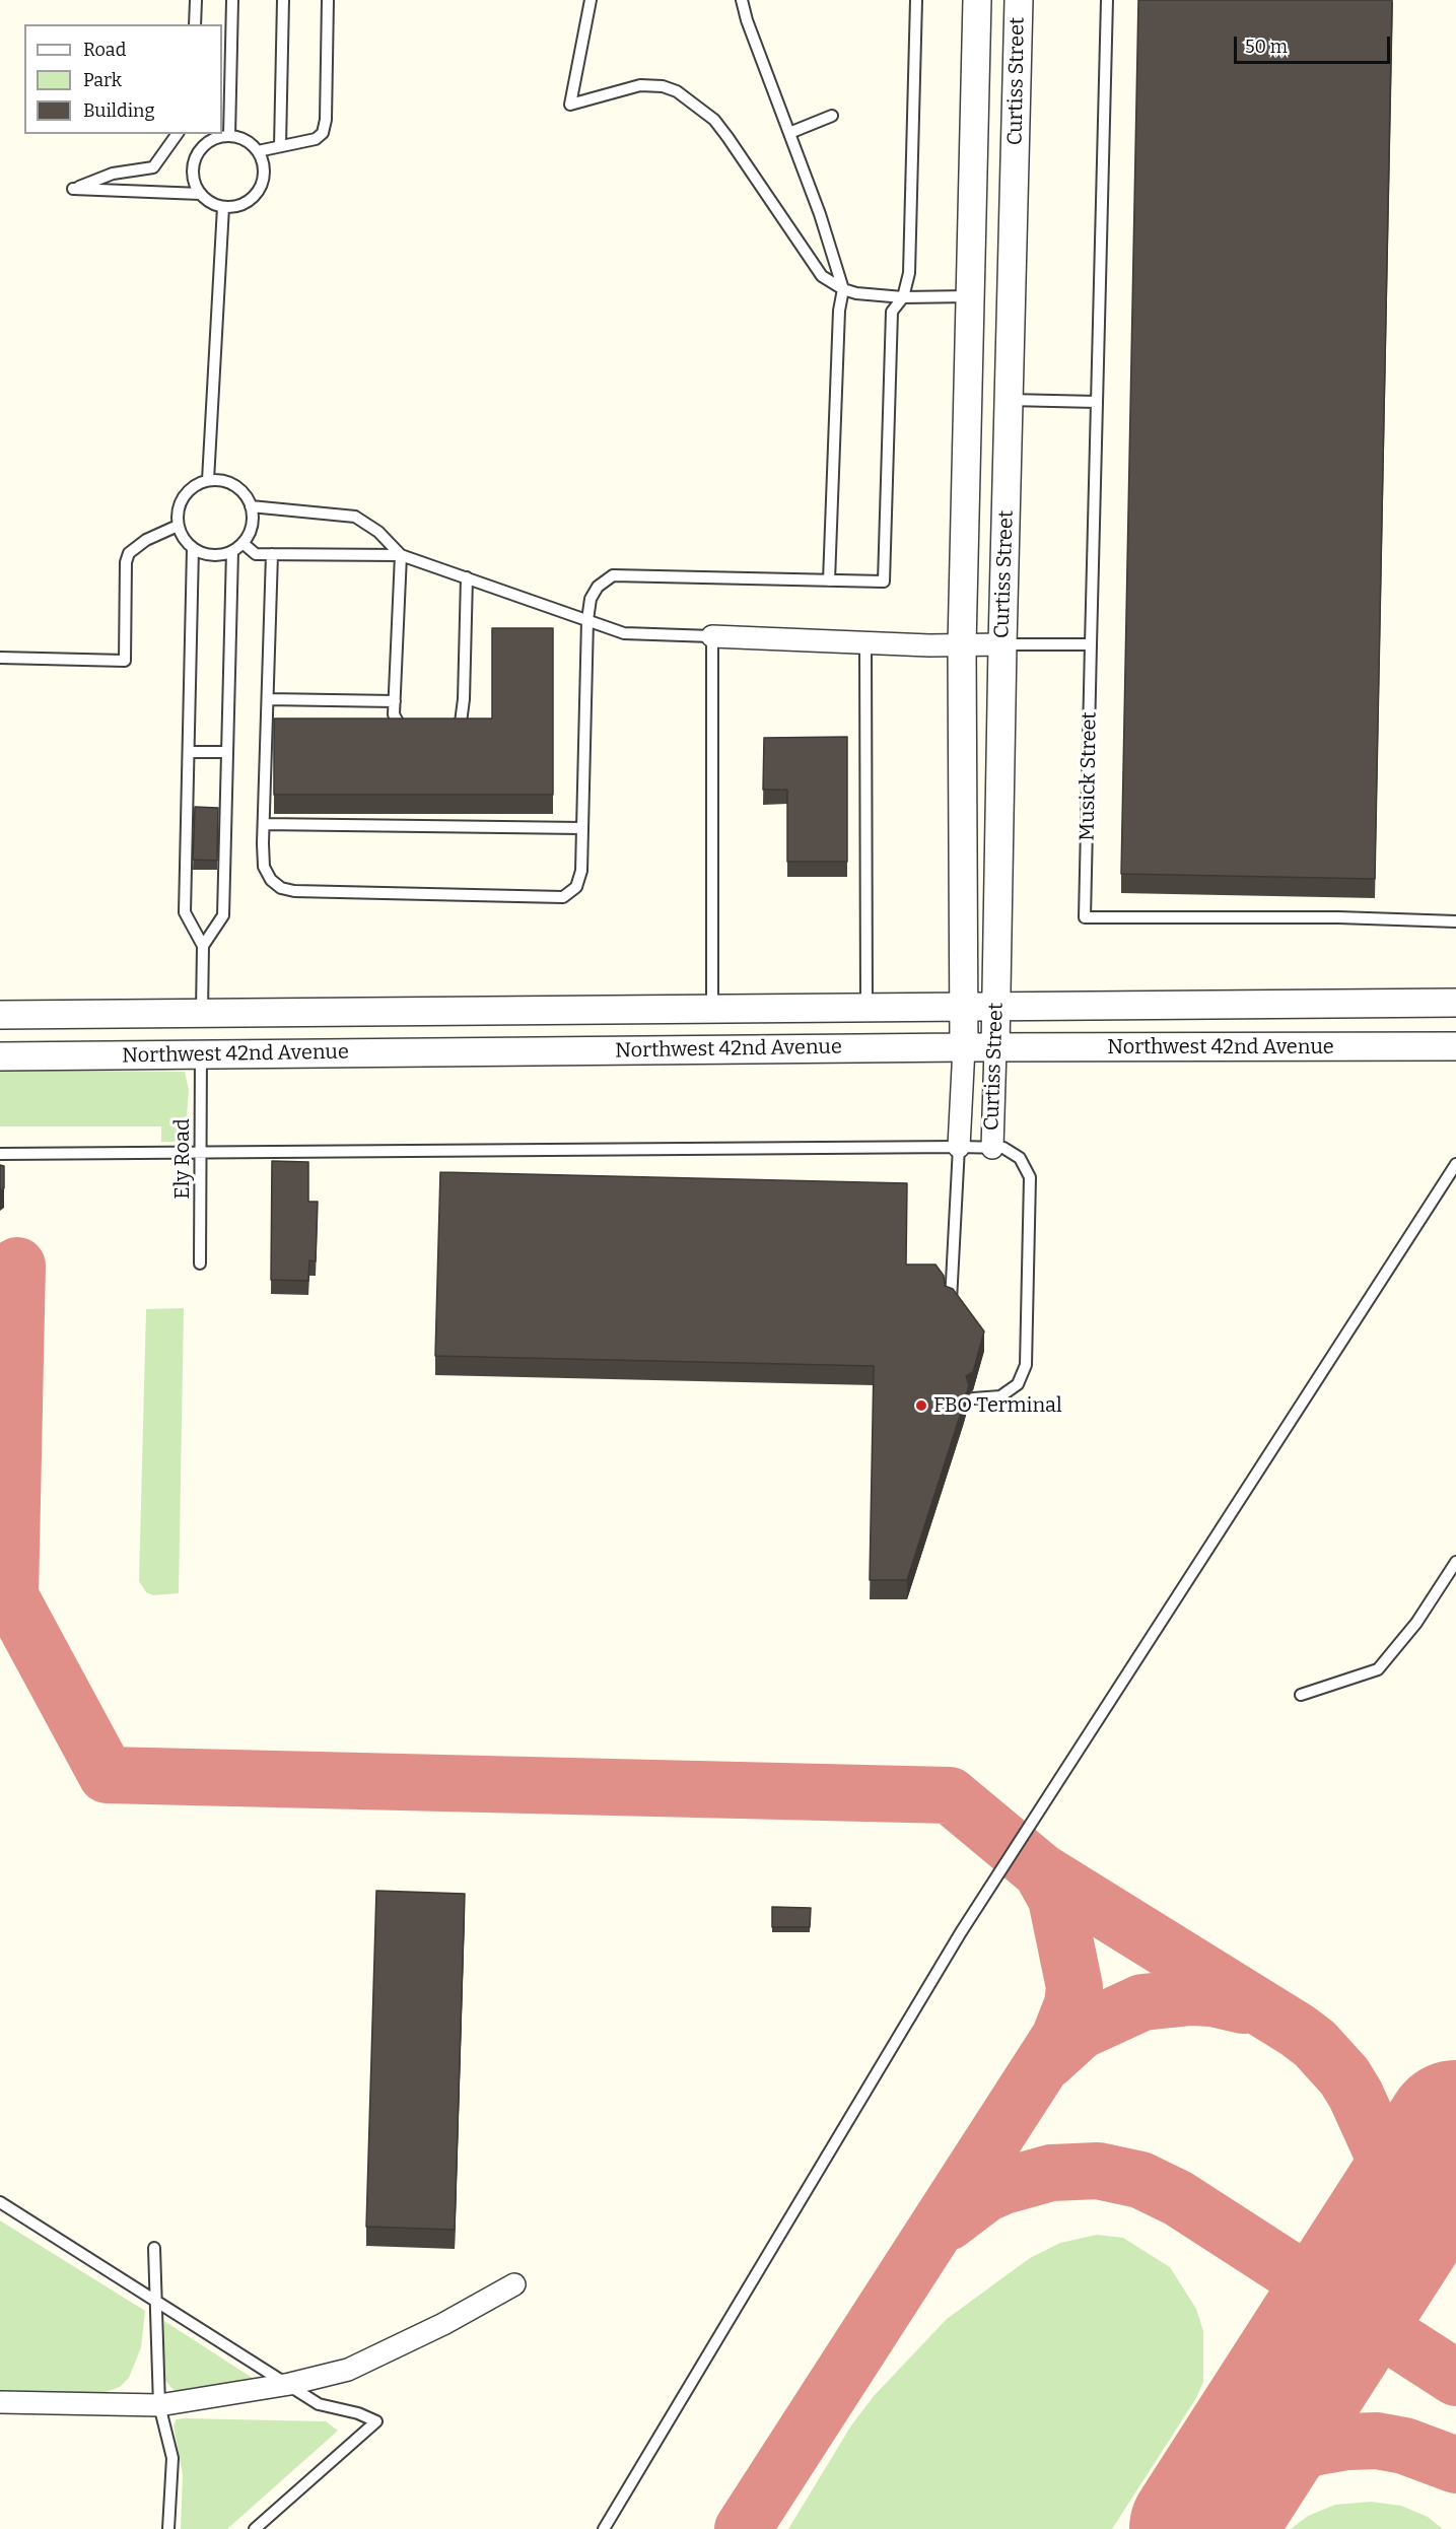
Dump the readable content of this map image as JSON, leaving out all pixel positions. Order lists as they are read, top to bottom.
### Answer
{
  "streets": {
    "street": ["Curtiss Street", "Northwest 42nd Avenue"],
    "lane": ["Musick Street", "Ely Road"]
  },
  "crossings": [
    ["Curtiss Street", "Northwest 42nd Avenue"],
    ["Northwest 42nd Avenue", "Ely Road"]
  ],
  "places": ["FBO Terminal"],
  "legend": ["Road", "Park", "Building"],
  "scale_bar": "50 m"
}
